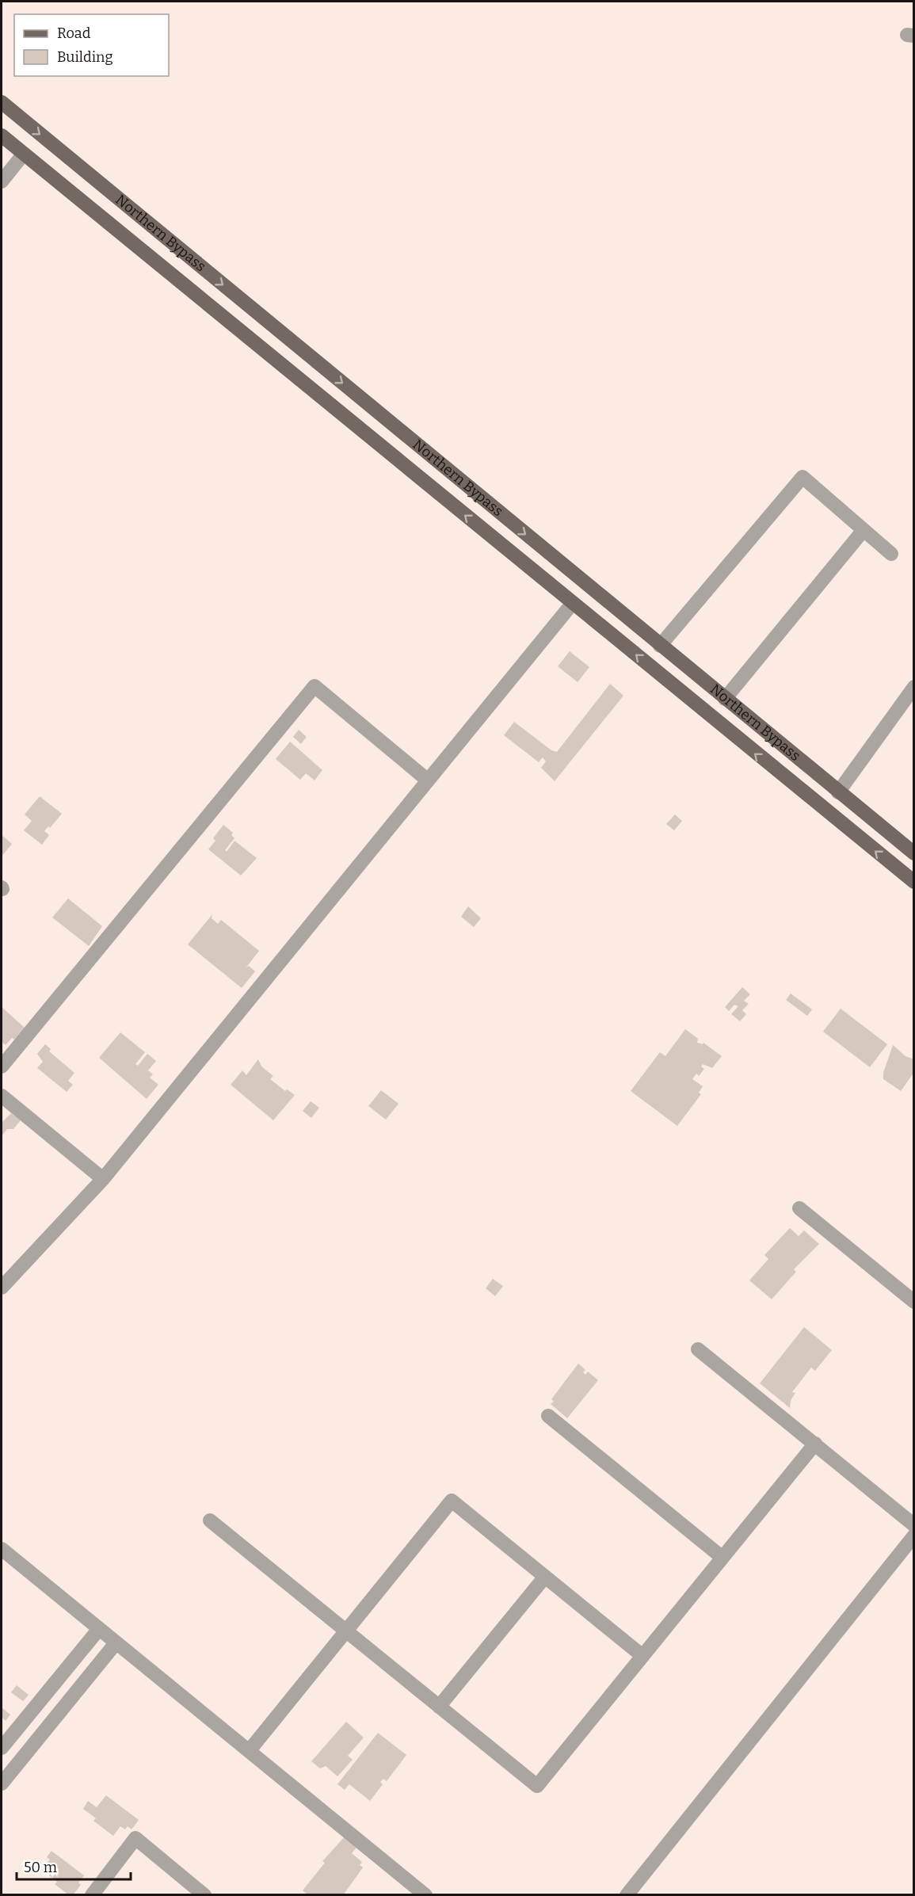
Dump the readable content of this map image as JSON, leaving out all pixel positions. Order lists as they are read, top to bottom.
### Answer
{
  "streets": {
    "main road": ["Northern Bypass"]
  },
  "legend": ["Road", "Building"],
  "scale_bar": "50 m"
}
